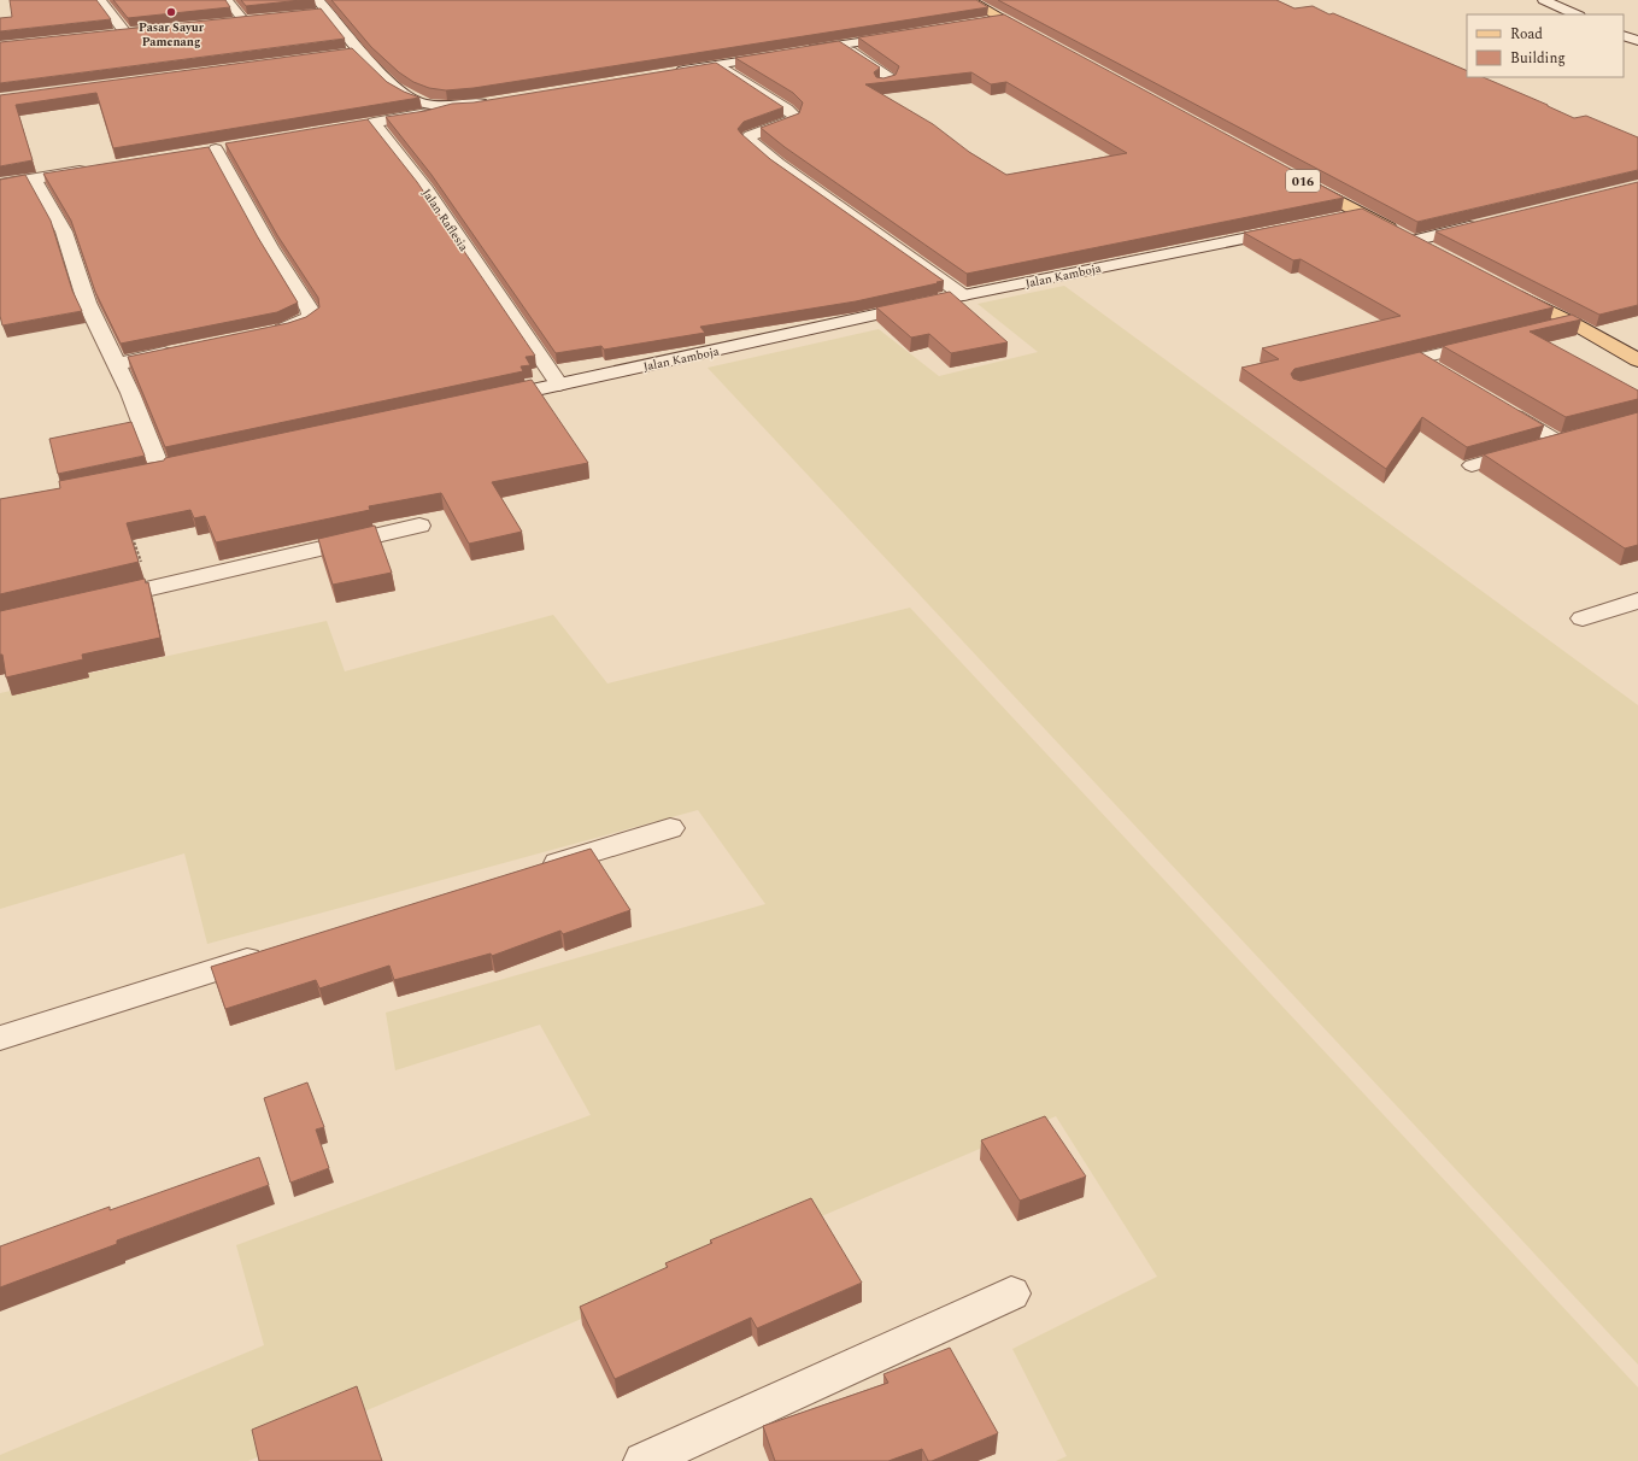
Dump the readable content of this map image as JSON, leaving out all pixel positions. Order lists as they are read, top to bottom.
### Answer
{
  "streets": {
    "main road": ["016"],
    "street": ["Jalan Raflesia", "Jalan Kamboja"]
  },
  "crossings": [
    ["Jalan Raflesia", "Jalan Kamboja"]
  ],
  "places": ["Pasar Sayur Pamenang"],
  "legend": ["Road", "Building"]
}
